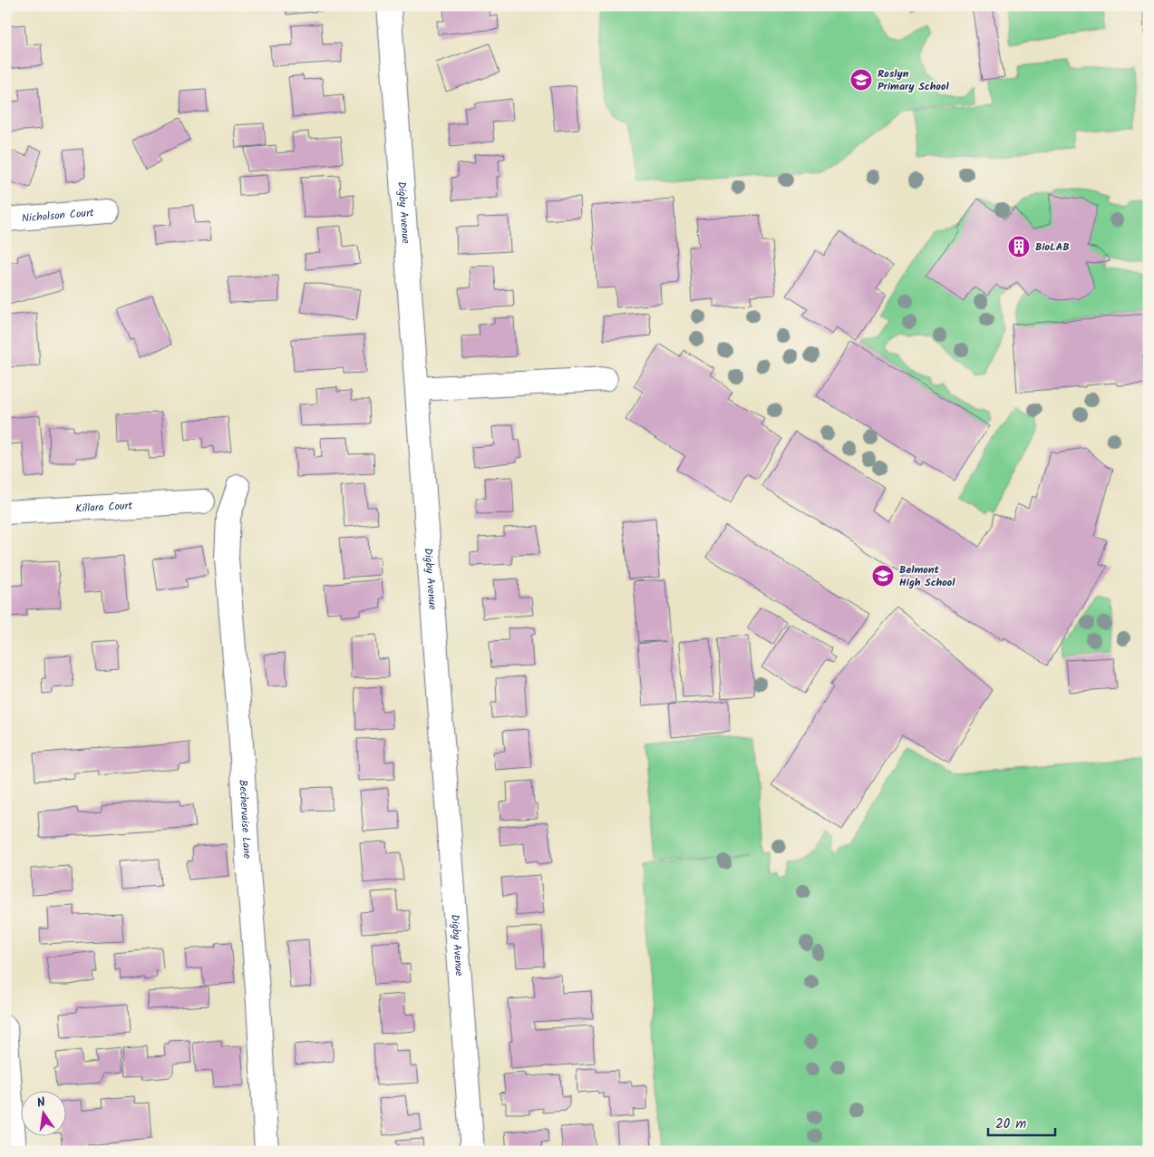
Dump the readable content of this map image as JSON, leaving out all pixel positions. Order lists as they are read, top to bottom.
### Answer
{
  "streets": {
    "street": [
      "Digby Avenue",
      "Nicholson Court",
      "Killara Court",
      "Bechervaise Lane"
    ]
  },
  "places": {
    "school or university": ["Roslyn Primary School", "Belmont High School"],
    "building": ["BioLAB"]
  },
  "scale_bar": "20 m",
  "north": "top"
}
